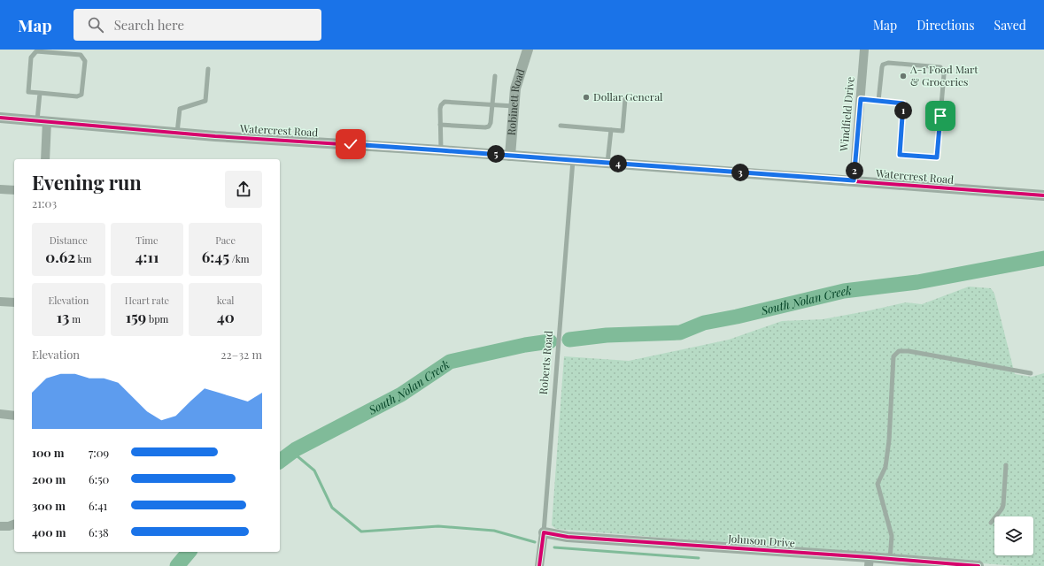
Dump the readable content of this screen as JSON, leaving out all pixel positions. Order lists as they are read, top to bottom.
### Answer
{
  "streets": {
    "street": [
      "Robinett Road",
      "Windfield Drive",
      "Watercrest Road",
      "Roberts Road",
      "Johnson Drive"
    ]
  },
  "crossings": [
    ["Robinett Road", "Watercrest Road"],
    ["Windfield Drive", "Watercrest Road"],
    ["Watercrest Road", "Roberts Road"],
    ["Roberts Road", "Johnson Drive"]
  ],
  "water": ["South Nolan Creek"],
  "places": ["A-1 Food Mart & Groceries", "Dollar General"],
  "page": {
    "header": "Map",
    "search": "Search here",
    "nav": ["Map", "Directions", "Saved"],
    "pins": [
      "1",
      "5",
      "4",
      "2",
      "3"
    ],
    "heading": ["Evening run", "21:03"],
    "stats": [
      ["Distance", "0.62 km"],
      ["Time", "4:11"],
      ["Pace", "6:45 /km"],
      ["Elevation", "13 m"],
      ["Heart rate", "159 bpm"],
      ["kcal", "40"]
    ],
    "chart": ["Elevation", "22–32 m"],
    "list": [
      {
        "name": "100 m",
        "note": "7:09"
      },
      {
        "name": "200 m",
        "note": "6:50"
      },
      {
        "name": "300 m",
        "note": "6:41"
      },
      {
        "name": "400 m",
        "note": "6:38"
      }
    ]
  }
}
